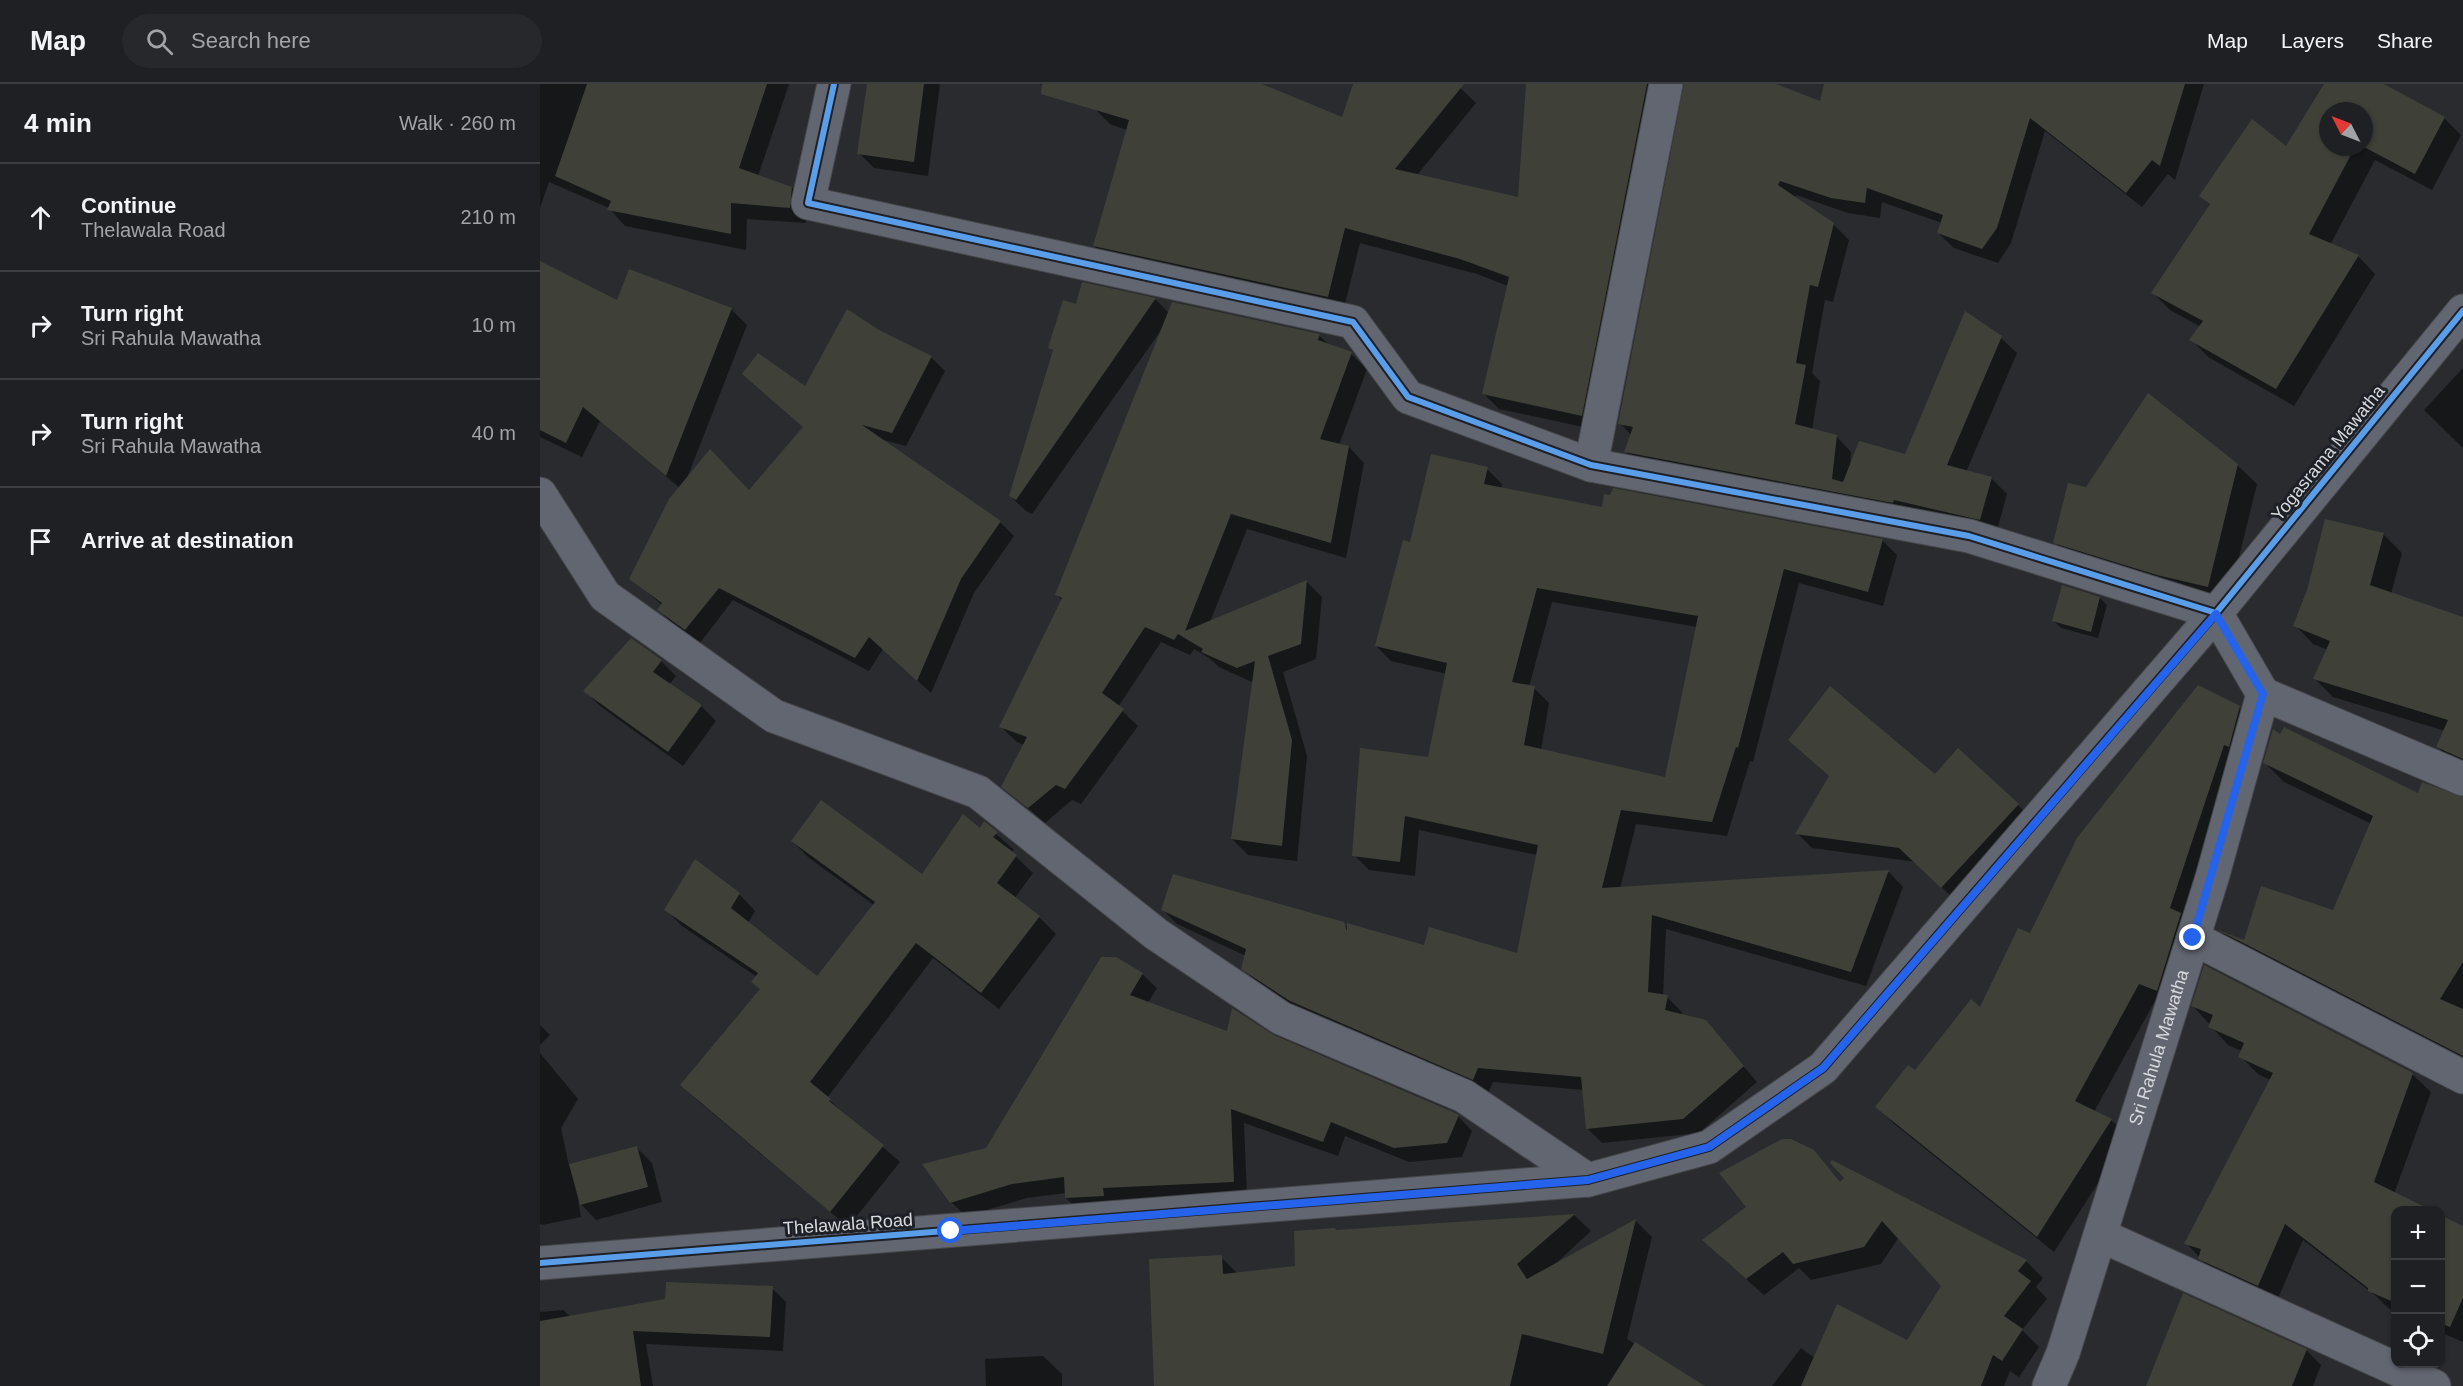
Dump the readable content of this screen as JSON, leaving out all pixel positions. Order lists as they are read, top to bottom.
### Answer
{
  "streets": {
    "street": ["Yogasrama Mawatha", "Sri Rahula Mawatha", "Thelawala Road"]
  },
  "crossings": [
    ["Yogasrama Mawatha", "Thelawala Road"]
  ],
  "north": "top left",
  "page": {
    "header": "Map",
    "search": "Search here",
    "nav": ["Map", "Layers", "Share"],
    "heading": ["4 min", "Walk · 260 m"],
    "list": [
      ["Continue", "Thelawala Road", "210 m"],
      ["Turn right", "Sri Rahula Mawatha", "10 m"],
      ["Turn right", "Sri Rahula Mawatha", "40 m"],
      "Arrive at destination"
    ],
    "map_buttons": ["+", "−"]
  }
}
